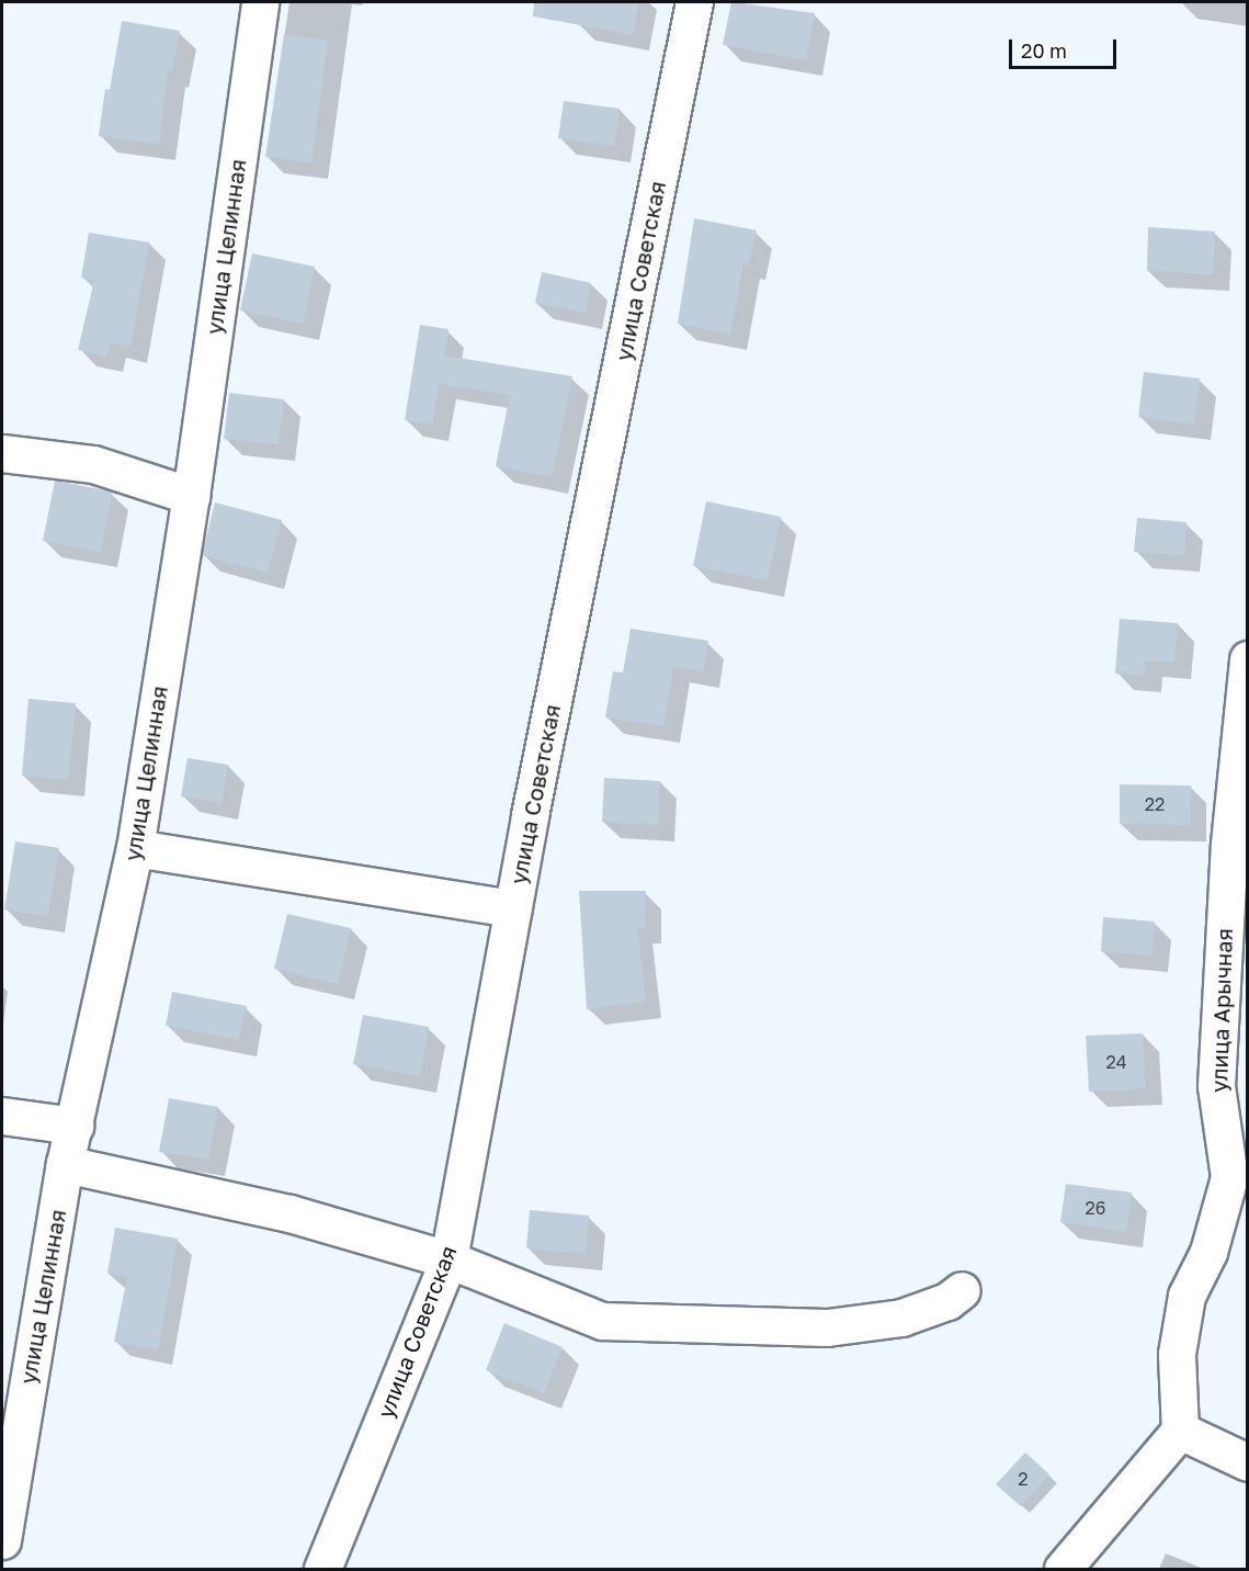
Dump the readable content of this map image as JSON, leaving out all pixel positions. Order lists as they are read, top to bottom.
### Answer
{
  "streets": {
    "street": ["улица Целинная", "улица Советская", "улица Арычная"]
  },
  "house_numbers": [
    "22",
    "24",
    "26",
    "2"
  ],
  "scale_bar": "20 m"
}
